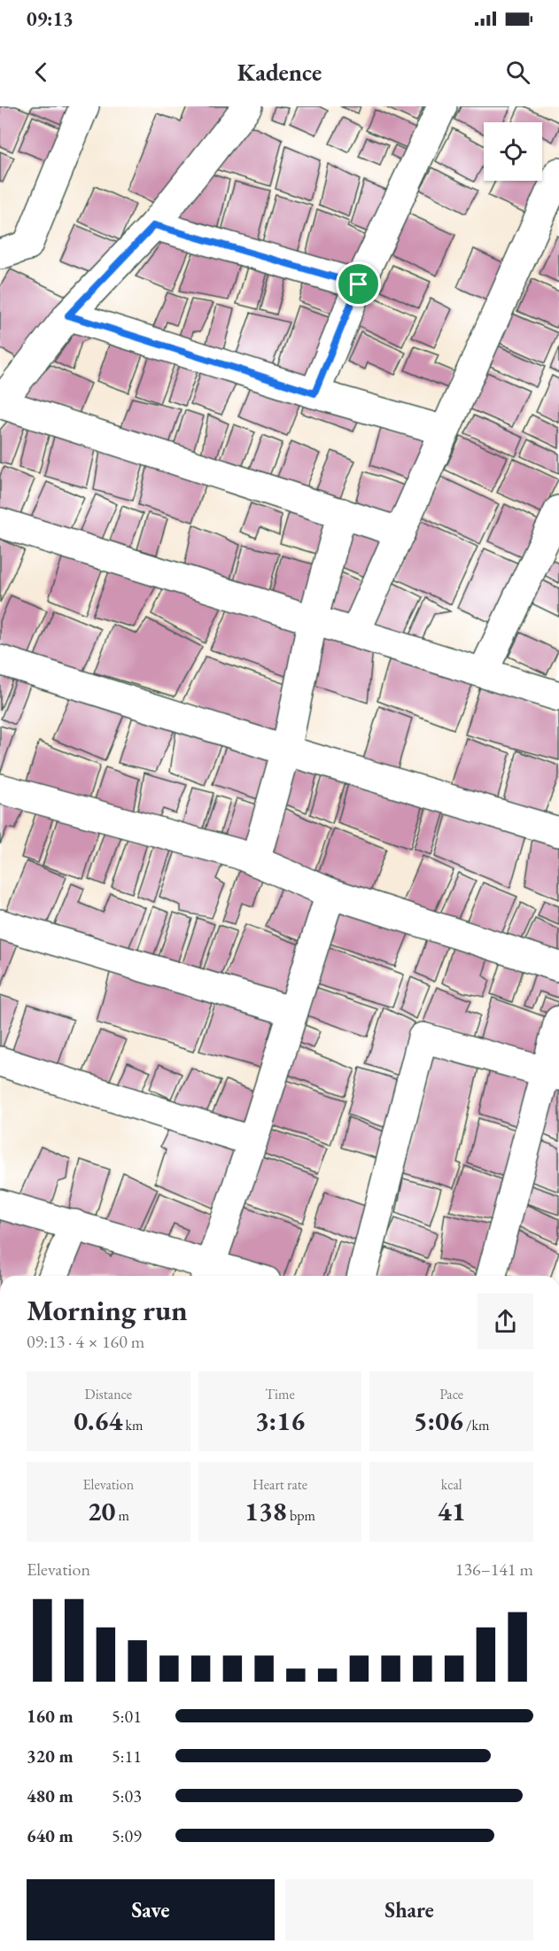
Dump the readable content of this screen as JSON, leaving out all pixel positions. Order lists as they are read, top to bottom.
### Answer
{
  "page": {
    "status": "09:13",
    "header": "Kadence",
    "heading": ["Morning run", "09:13 · 4 × 160 m"],
    "stats": [
      ["Distance", "0.64 km"],
      ["Time", "3:16"],
      ["Pace", "5:06 /km"],
      ["Elevation", "20 m"],
      ["Heart rate", "138 bpm"],
      ["kcal", "41"]
    ],
    "chart": ["Elevation", "136–141 m"],
    "list": [
      {
        "name": "160 m",
        "note": "5:01"
      },
      {
        "name": "320 m",
        "note": "5:11"
      },
      {
        "name": "480 m",
        "note": "5:03"
      },
      {
        "name": "640 m",
        "note": "5:09"
      }
    ],
    "buttons": ["Save", "Share"]
  }
}
